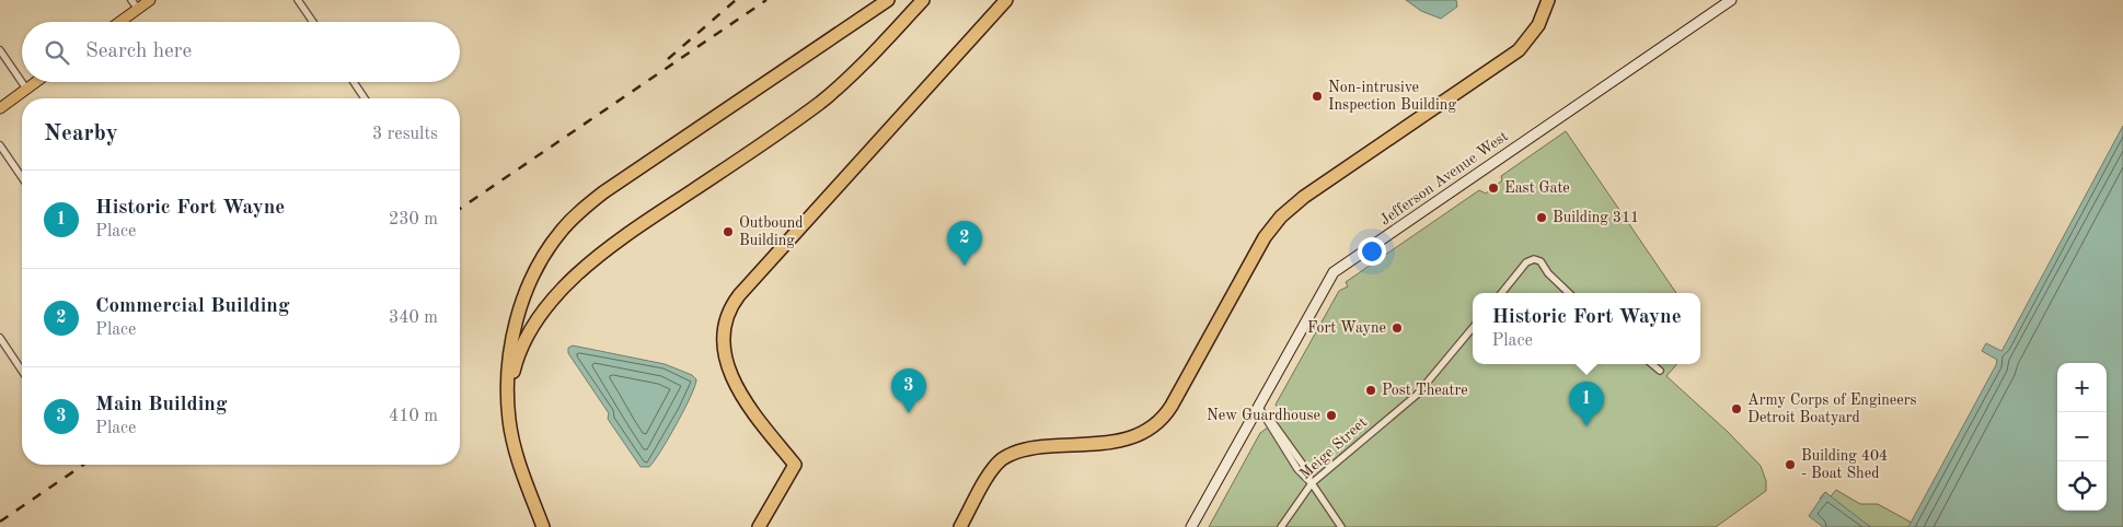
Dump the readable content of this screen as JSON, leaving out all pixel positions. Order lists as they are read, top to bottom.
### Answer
{
  "streets": {
    "main road": ["Jefferson Avenue West"],
    "street": ["Meige Street"]
  },
  "places": [
    "Non-intrusive Inspection Building",
    "East Gate",
    "Building 311",
    "Outbound Building",
    "Fort Wayne",
    "Post Theatre",
    "Army Corps of Engineers Detroit Boatyard",
    "New Guardhouse",
    "Building 404 - Boat Shed"
  ],
  "page": {
    "search": "Search here",
    "heading": ["Nearby", "3 results"],
    "list": [
      {
        "mark": "1",
        "name": "Historic Fort Wayne",
        "note": "Place",
        "value": "230 m"
      },
      {
        "mark": "2",
        "name": "Commercial Building",
        "note": "Place",
        "value": "340 m"
      },
      {
        "mark": "3",
        "name": "Main Building",
        "note": "Place",
        "value": "410 m"
      }
    ],
    "pins": ["2", "3", "1"],
    "popup": ["Historic Fort Wayne", "Place"],
    "map_buttons": ["+", "−"]
  }
}
